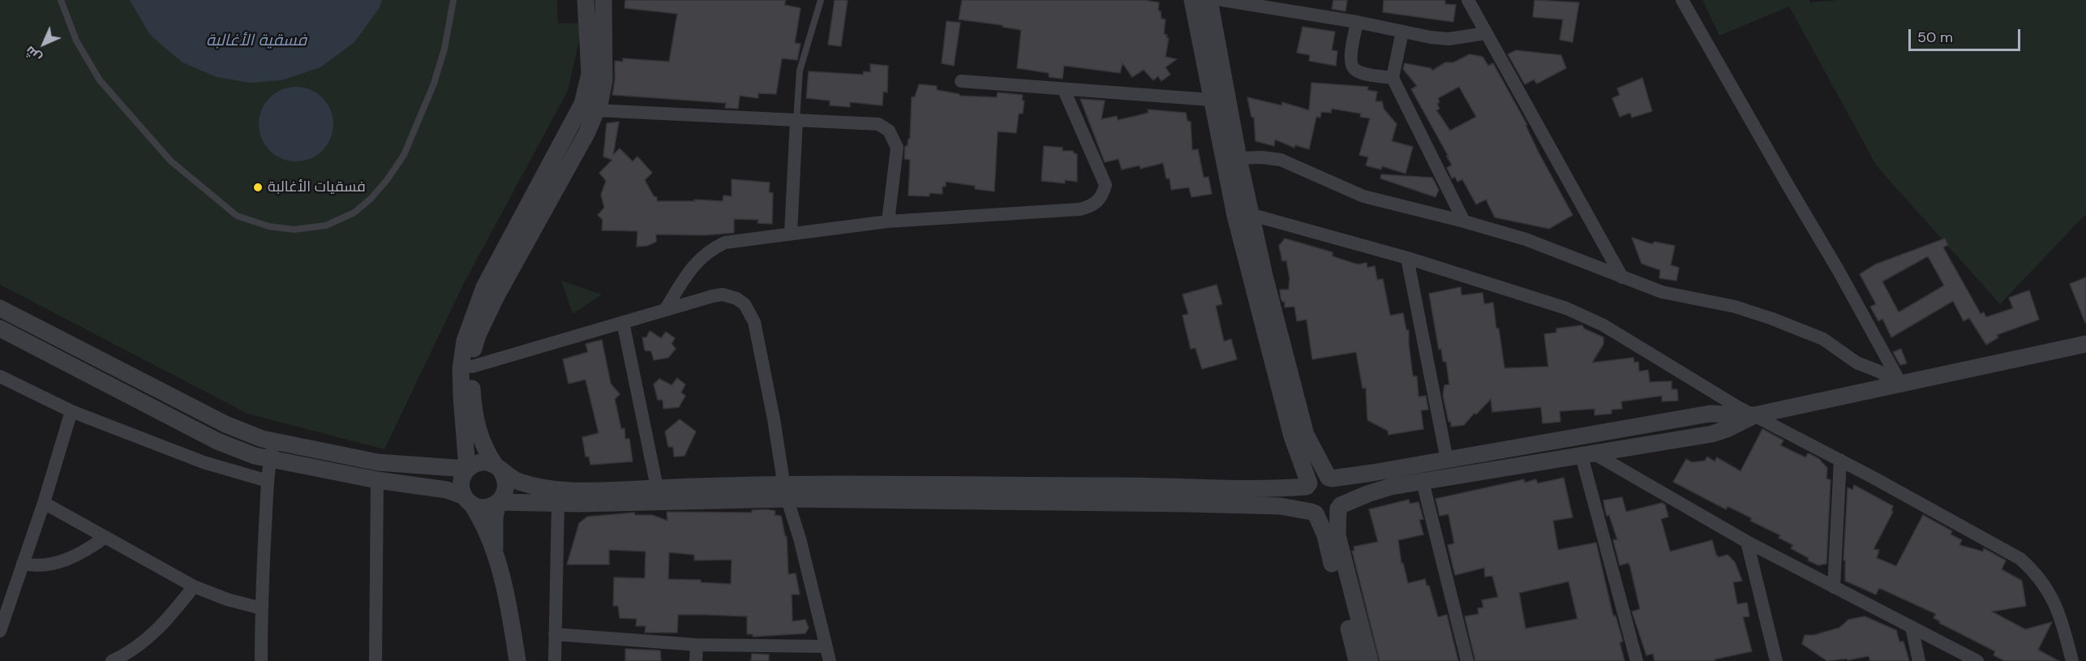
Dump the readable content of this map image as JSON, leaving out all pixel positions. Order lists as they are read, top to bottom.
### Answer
{
  "water": ["فسقية الأغالبة"],
  "places": ["فسقيات الأغالبة"],
  "scale_bar": "50 m",
  "north": "bottom left"
}
